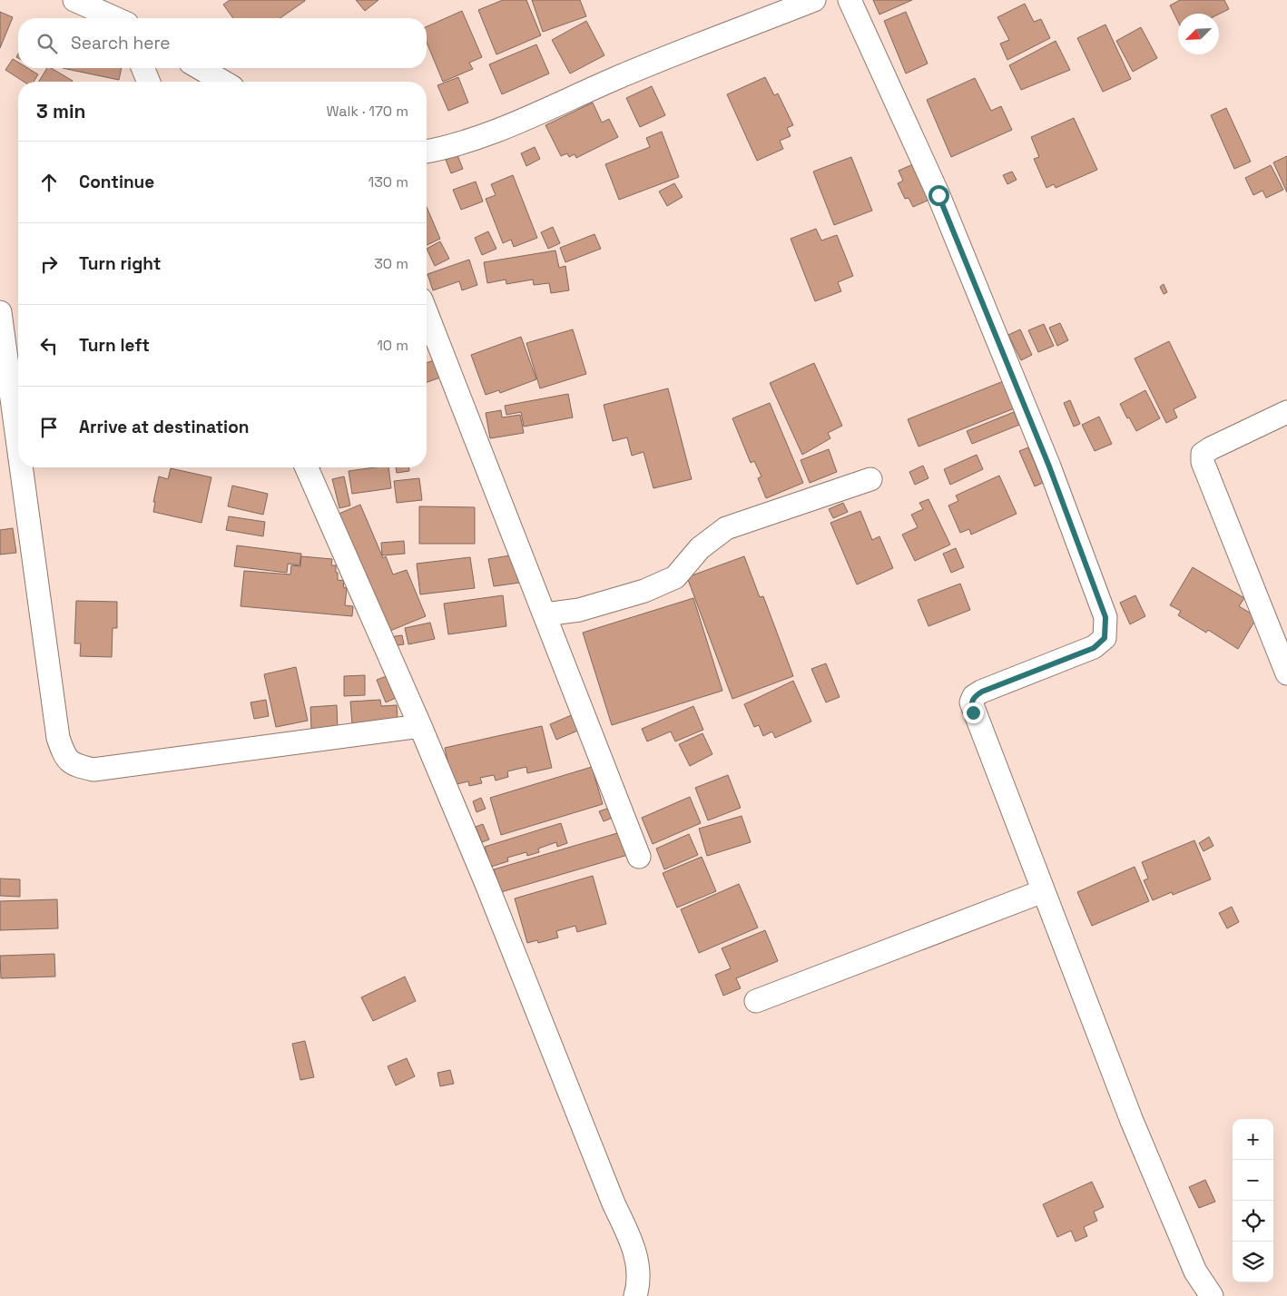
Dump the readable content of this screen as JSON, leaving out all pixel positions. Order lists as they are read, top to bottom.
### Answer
{
  "north": "bottom left",
  "page": {
    "search": "Search here",
    "heading": ["3 min", "Walk · 170 m"],
    "list": [
      ["Continue", "130 m"],
      ["Turn right", "30 m"],
      ["Turn left", "10 m"],
      "Arrive at destination"
    ],
    "map_buttons": ["+", "−"]
  }
}
